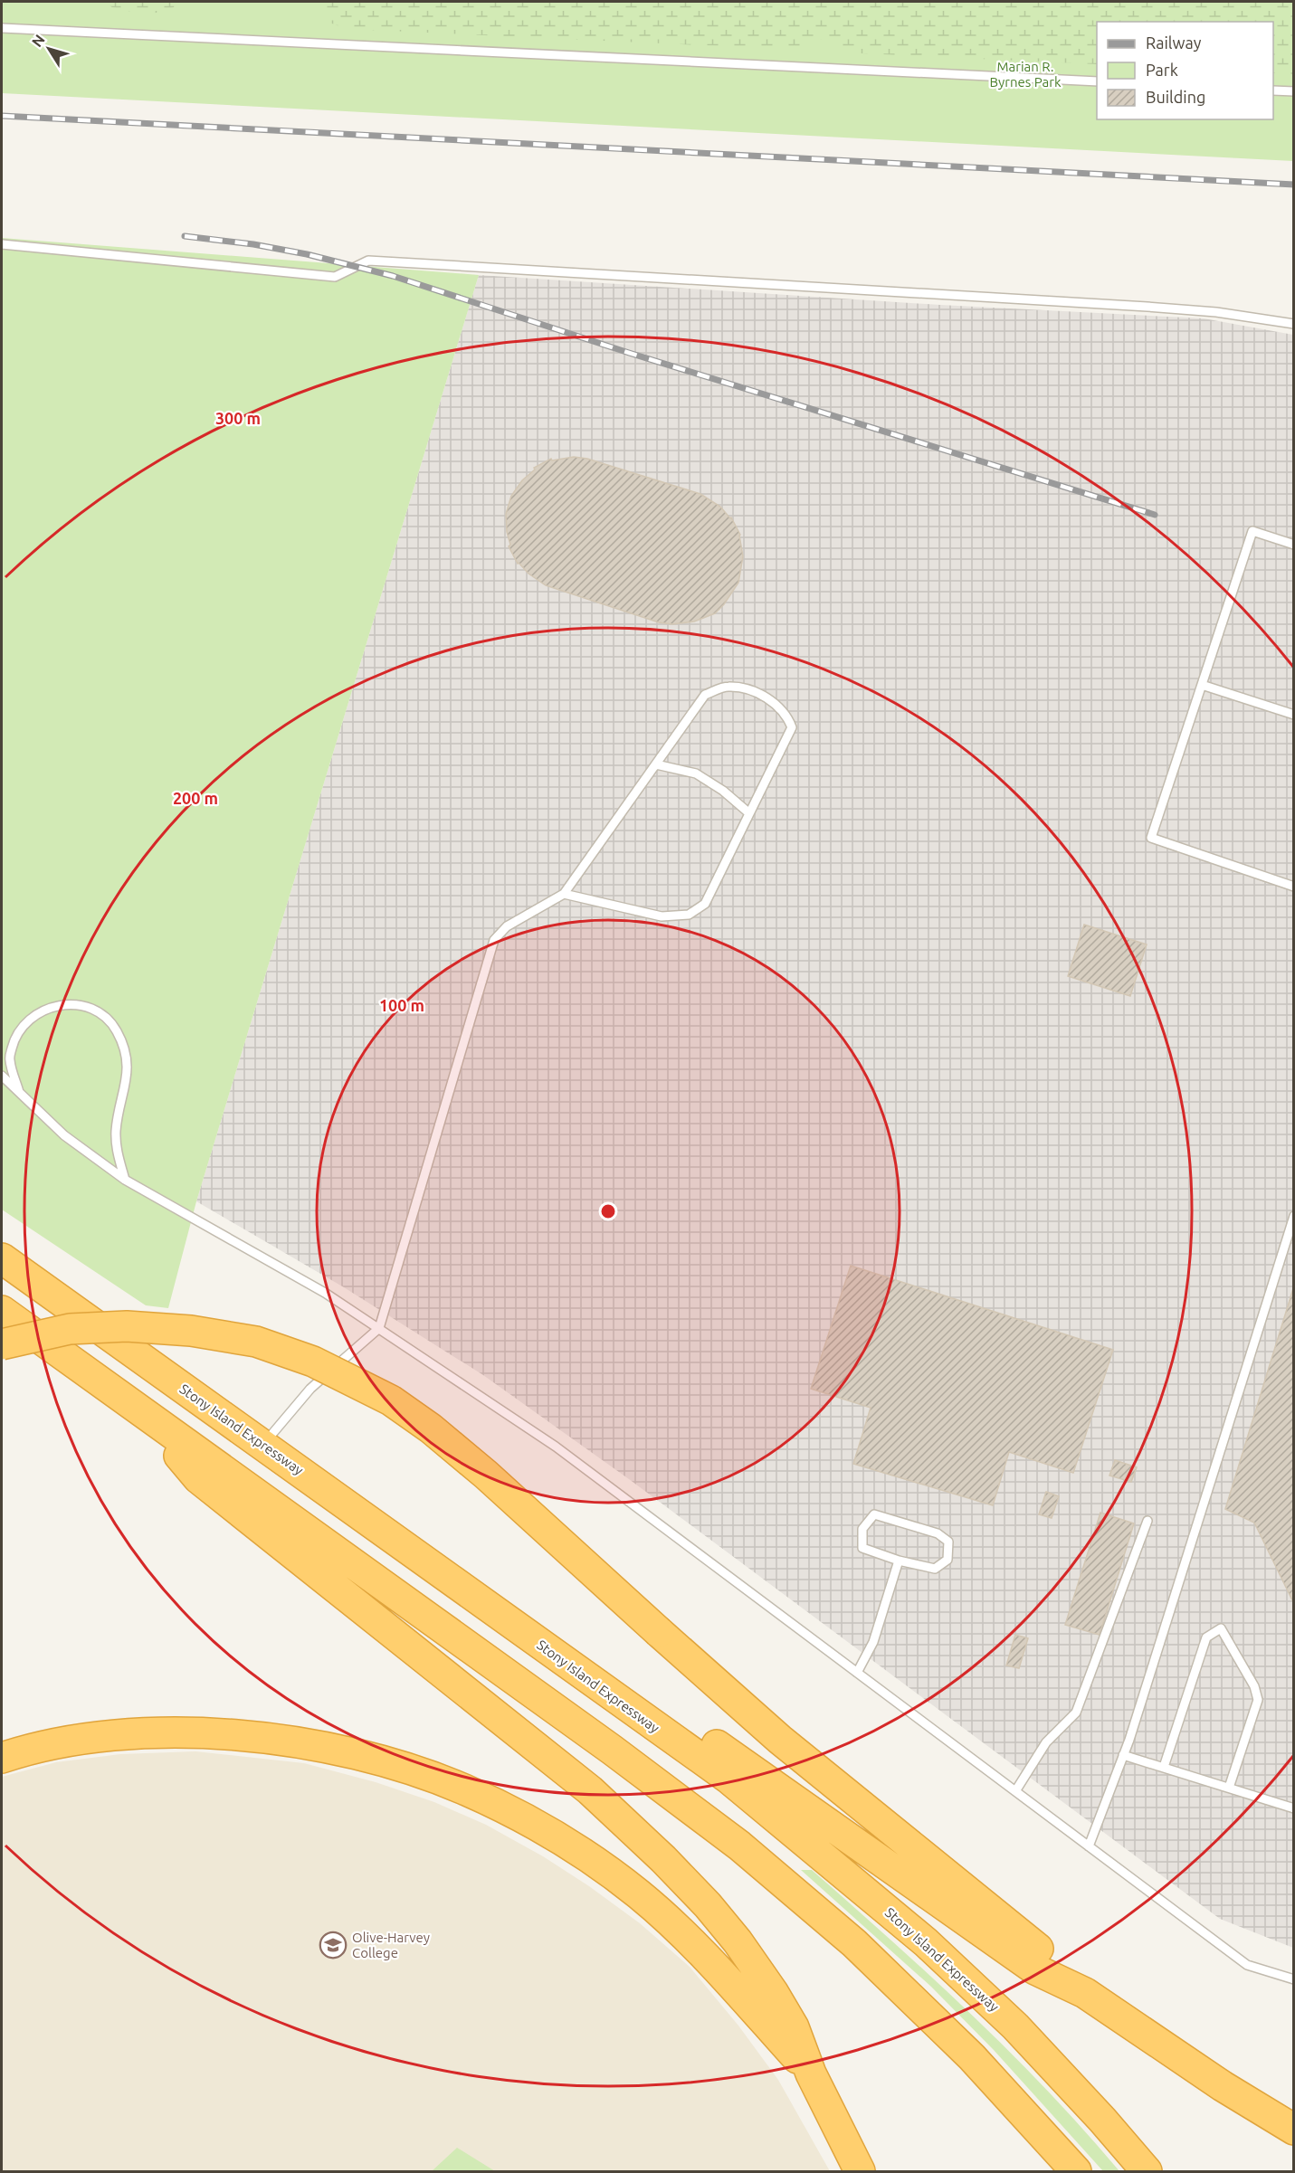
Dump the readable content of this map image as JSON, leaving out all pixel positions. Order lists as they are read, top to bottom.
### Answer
{
  "streets": {
    "highway": ["Stony Island Expressway"]
  },
  "parks": ["Marian R. Byrnes Park"],
  "places": {
    "school or university": ["Olive-Harvey College"]
  },
  "legend": ["Railway", "Park", "Building"],
  "north": "top left",
  "rings": ["300 m", "200 m", "100 m"]
}
